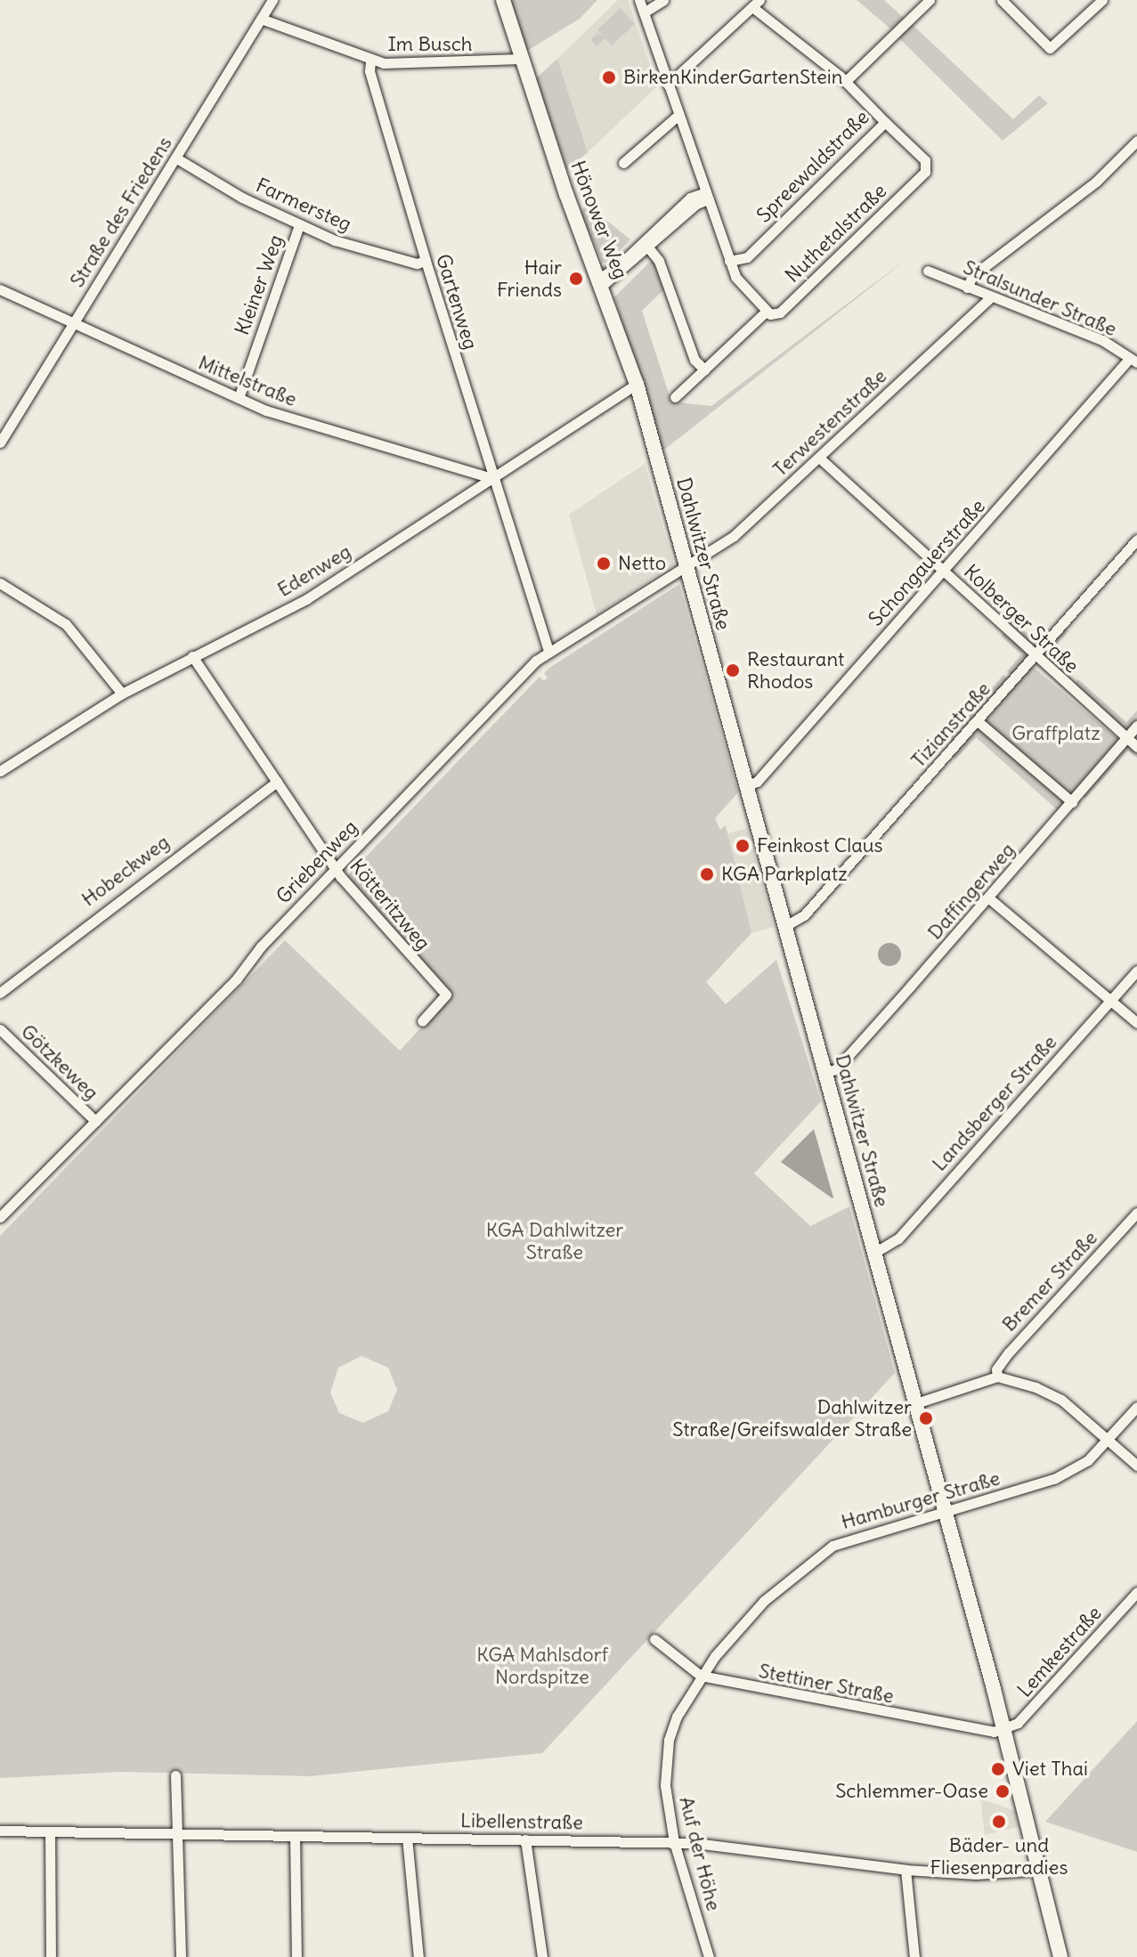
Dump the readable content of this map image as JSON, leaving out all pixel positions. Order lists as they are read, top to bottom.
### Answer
{
  "streets": {
    "main road": ["Hönower Weg", "Dahlwitzer Straße"],
    "street": [
      "Im Busch",
      "Spreewaldstraße",
      "Farmersteg",
      "Straße des Friedens",
      "Nuthetalstraße",
      "Kleiner Weg",
      "Stralsunder Straße",
      "Gartenweg",
      "Mittelstraße",
      "Terwestenstraße",
      "Schongauerstraße",
      "Edenweg",
      "Kolberger Straße",
      "Tizianstraße",
      "Griebenweg",
      "Hobeckweg",
      "Daffingerweg",
      "Kötteritzweg",
      "Götzkeweg",
      "Landsberger Straße",
      "Bremer Straße",
      "Hamburger Straße",
      "Lemkestraße",
      "Stettiner Straße",
      "Libellenstraße",
      "Auf der Höhe"
    ]
  },
  "crossings": [
    ["Im Busch", "Straße des Friedens"],
    ["Im Busch", "Hönower Weg"],
    ["Im Busch", "Gartenweg"],
    ["Spreewaldstraße", "Nuthetalstraße"],
    ["Farmersteg", "Straße des Friedens"],
    ["Farmersteg", "Kleiner Weg"],
    ["Farmersteg", "Gartenweg"],
    ["Straße des Friedens", "Mittelstraße"],
    ["Hönower Weg", "Dahlwitzer Straße"],
    ["Hönower Weg", "Edenweg"],
    ["Kleiner Weg", "Mittelstraße"],
    ["Stralsunder Straße", "Terwestenstraße"],
    ["Stralsunder Straße", "Schongauerstraße"],
    ["Gartenweg", "Mittelstraße"],
    ["Gartenweg", "Edenweg"],
    ["Gartenweg", "Griebenweg"],
    ["Mittelstraße", "Edenweg"],
    ["Terwestenstraße", "Dahlwitzer Straße"],
    ["Terwestenstraße", "Kolberger Straße"],
    ["Terwestenstraße", "Griebenweg"],
    ["Dahlwitzer Straße", "Schongauerstraße"],
    ["Dahlwitzer Straße", "Tizianstraße"],
    ["Dahlwitzer Straße", "Griebenweg"],
    ["Dahlwitzer Straße", "Daffingerweg"],
    ["Dahlwitzer Straße", "Landsberger Straße"],
    ["Dahlwitzer Straße", "Hamburger Straße"],
    ["Dahlwitzer Straße", "Lemkestraße"],
    ["Dahlwitzer Straße", "Stettiner Straße"],
    ["Dahlwitzer Straße", "Libellenstraße"],
    ["Schongauerstraße", "Kolberger Straße"],
    ["Edenweg", "Kötteritzweg"],
    ["Kolberger Straße", "Tizianstraße"],
    ["Kolberger Straße", "Daffingerweg"],
    ["Griebenweg", "Kötteritzweg"],
    ["Griebenweg", "Götzkeweg"],
    ["Hobeckweg", "Kötteritzweg"],
    ["Hamburger Straße", "Stettiner Straße"],
    ["Hamburger Straße", "Auf der Höhe"],
    ["Lemkestraße", "Stettiner Straße"],
    ["Libellenstraße", "Auf der Höhe"]
  ],
  "parks": ["Graffplatz", "KGA Dahlwitzer Straße", "KGA Mahlsdorf Nordspitze"],
  "places": [
    "BirkenKinderGartenStein",
    "Hair Friends",
    "Netto",
    "Restaurant Rhodos",
    "Feinkost Claus",
    "KGA Parkplatz",
    "Dahlwitzer Straße/Greifswalder Straße",
    "Viet Thai",
    "Schlemmer-Oase",
    "Bäder- und Fliesenparadies"
  ]
}
